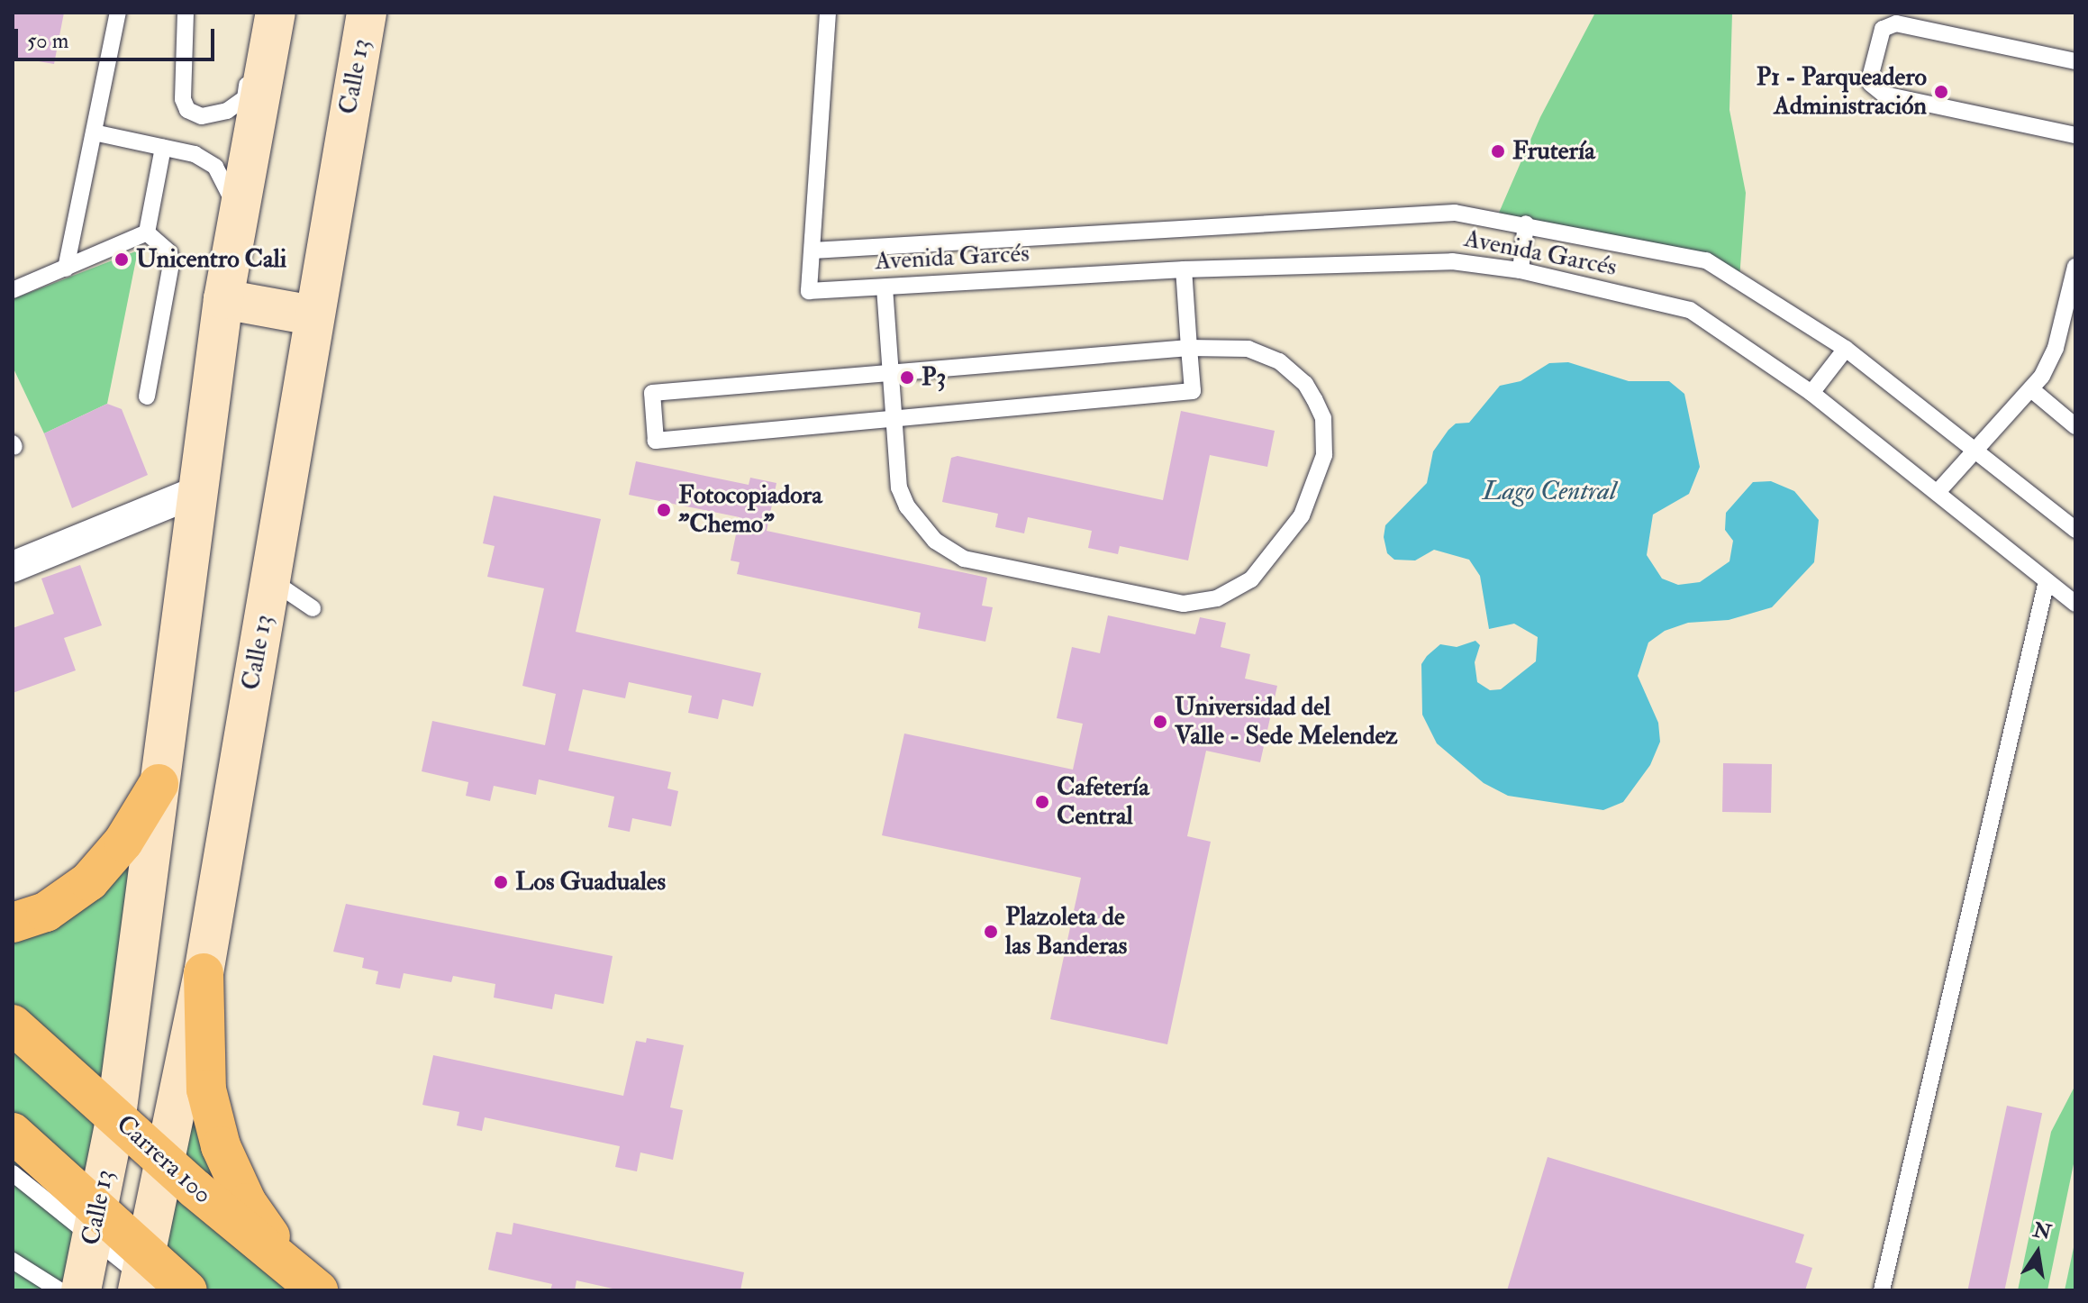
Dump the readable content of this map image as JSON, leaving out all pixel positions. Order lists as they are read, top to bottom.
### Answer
{
  "streets": {
    "main road": ["Calle 13", "Carrera 100"],
    "lane": ["Avenida Garcés"]
  },
  "crossings": [
    ["Calle 13", "Carrera 100"]
  ],
  "water": ["Lago Central"],
  "places": [
    "P1 - Parqueadero Administración",
    "Frutería",
    "Unicentro Cali",
    "P3",
    "Fotocopiadora \"Chemo\"",
    "Universidad del Valle - Sede Melendez",
    "Cafetería Central",
    "Los Guaduales",
    "Plazoleta de las Banderas"
  ],
  "scale_bar": "50 m",
  "north": "top"
}
